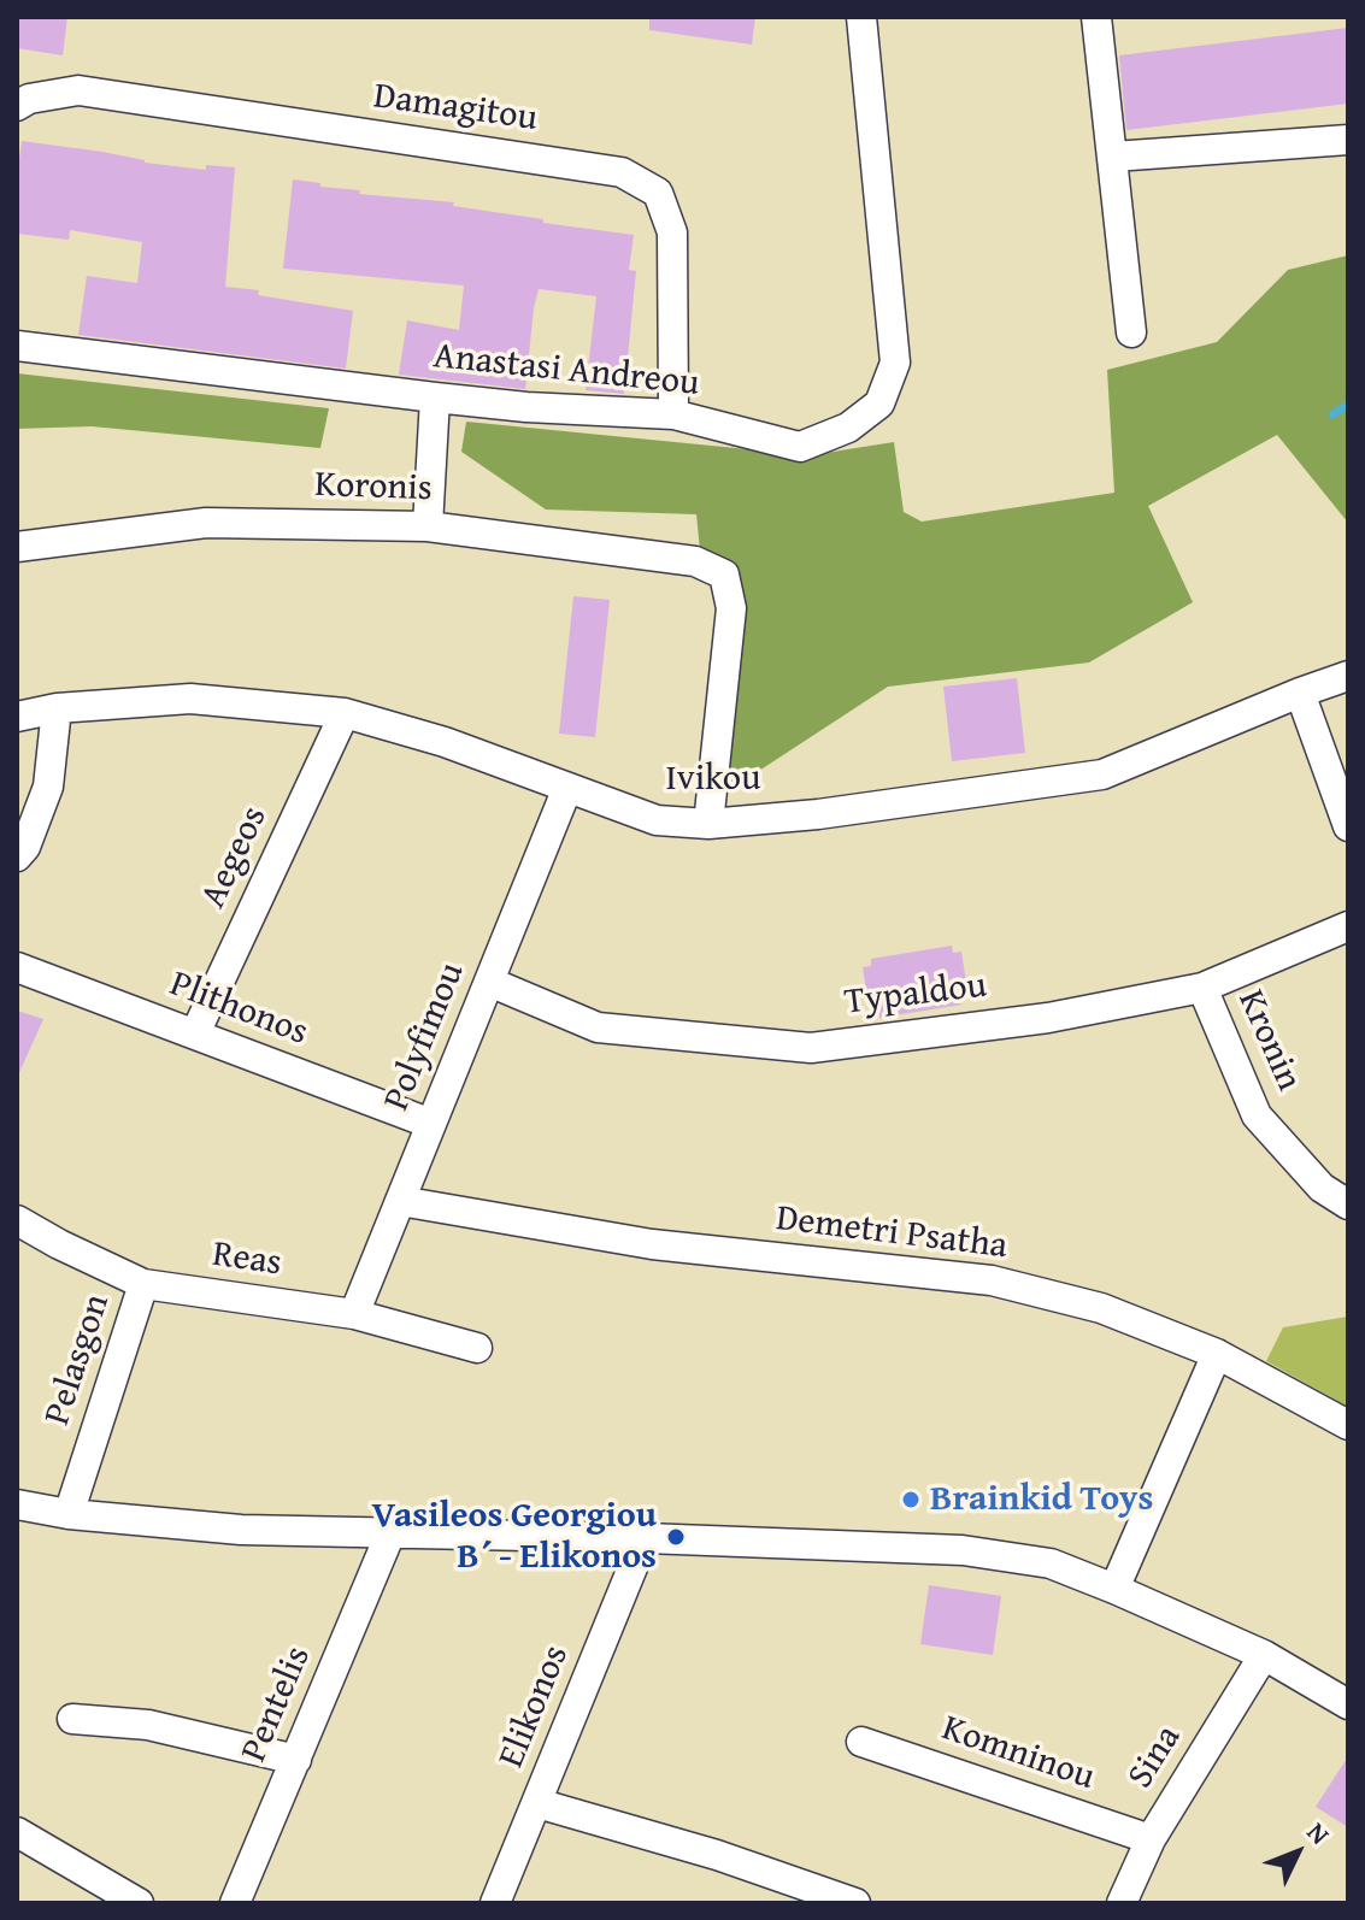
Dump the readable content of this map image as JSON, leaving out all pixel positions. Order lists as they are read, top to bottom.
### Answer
{
  "streets": {
    "street": [
      "Damagitou",
      "Anastasi Andreou",
      "Koronis",
      "Ivikou",
      "Aegeos",
      "Typaldou",
      "Plithonos",
      "Polyfimou",
      "Kronin",
      "Demetri Psatha",
      "Reas",
      "Pelasgon",
      "Pentelis",
      "Elikonos",
      "Komninou",
      "Sina"
    ]
  },
  "crossings": [
    ["Damagitou", "Anastasi Andreou"],
    ["Koronis", "Ivikou"],
    ["Ivikou", "Aegeos"],
    ["Ivikou", "Polyfimou"],
    ["Aegeos", "Plithonos"],
    ["Typaldou", "Polyfimou"],
    ["Typaldou", "Kronin"],
    ["Plithonos", "Polyfimou"],
    ["Polyfimou", "Demetri Psatha"],
    ["Polyfimou", "Reas"],
    ["Reas", "Pelasgon"],
    ["Komninou", "Sina"]
  ],
  "places": ["Brainkid Toys", "Vasileos Georgiou B´ - Elikonos"],
  "north": "top right"
}
